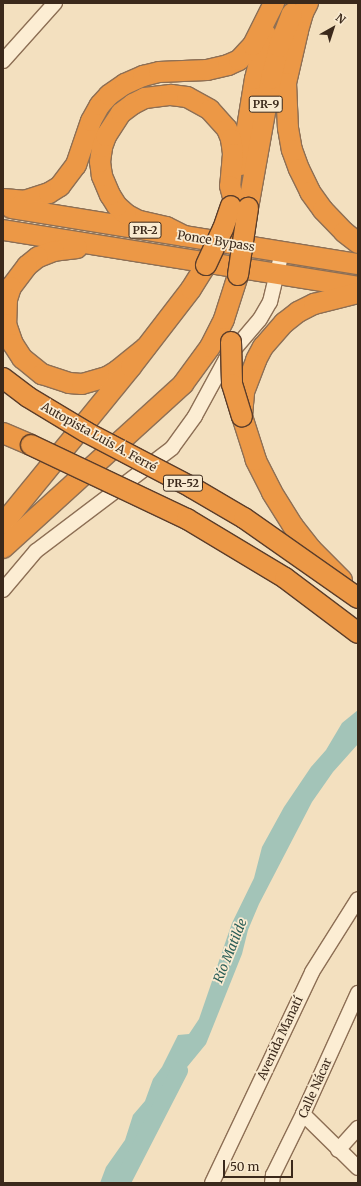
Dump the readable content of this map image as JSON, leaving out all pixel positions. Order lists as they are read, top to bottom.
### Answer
{
  "streets": {
    "highway": [
      "PR-9",
      "PR-2",
      "Ponce Bypass",
      "Autopista Luis A. Ferré",
      "PR-52"
    ],
    "street": ["Avenida Manatí", "Calle Nácar"]
  },
  "water": ["Río Matilde"],
  "scale_bar": "50 m",
  "north": "top right"
}
